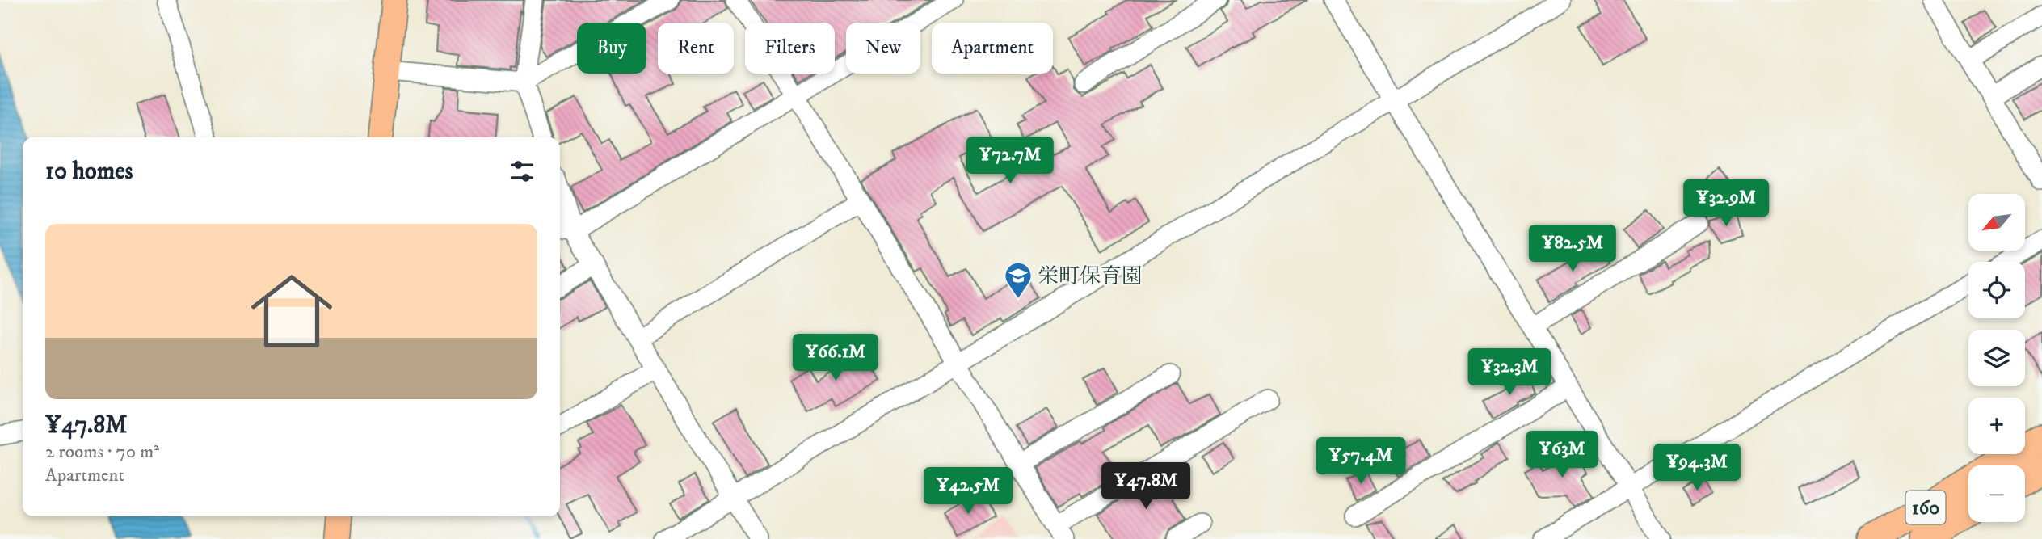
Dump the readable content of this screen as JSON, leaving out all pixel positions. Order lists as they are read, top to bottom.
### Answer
{
  "streets": {
    "highway": ["160"]
  },
  "places": {
    "school or university": ["栄町保育園"]
  },
  "north": "bottom left",
  "page": {
    "chip": [
      "Buy",
      "Rent",
      "Filters",
      "New",
      "Apartment"
    ],
    "price": [
      "¥72.7M",
      "¥32.9M",
      "¥82.5M",
      "¥66.1M",
      "¥32.3M",
      "¥63M",
      "¥57.4M",
      "¥94.3M",
      "¥47.8M",
      "¥42.5M"
    ],
    "heading": "10 homes",
    "map_buttons": ["+", "−"],
    "list": [
      {
        "name": "¥47.8M",
        "note": "2 rooms · 70 m² · Apartment"
      }
    ]
  }
}
